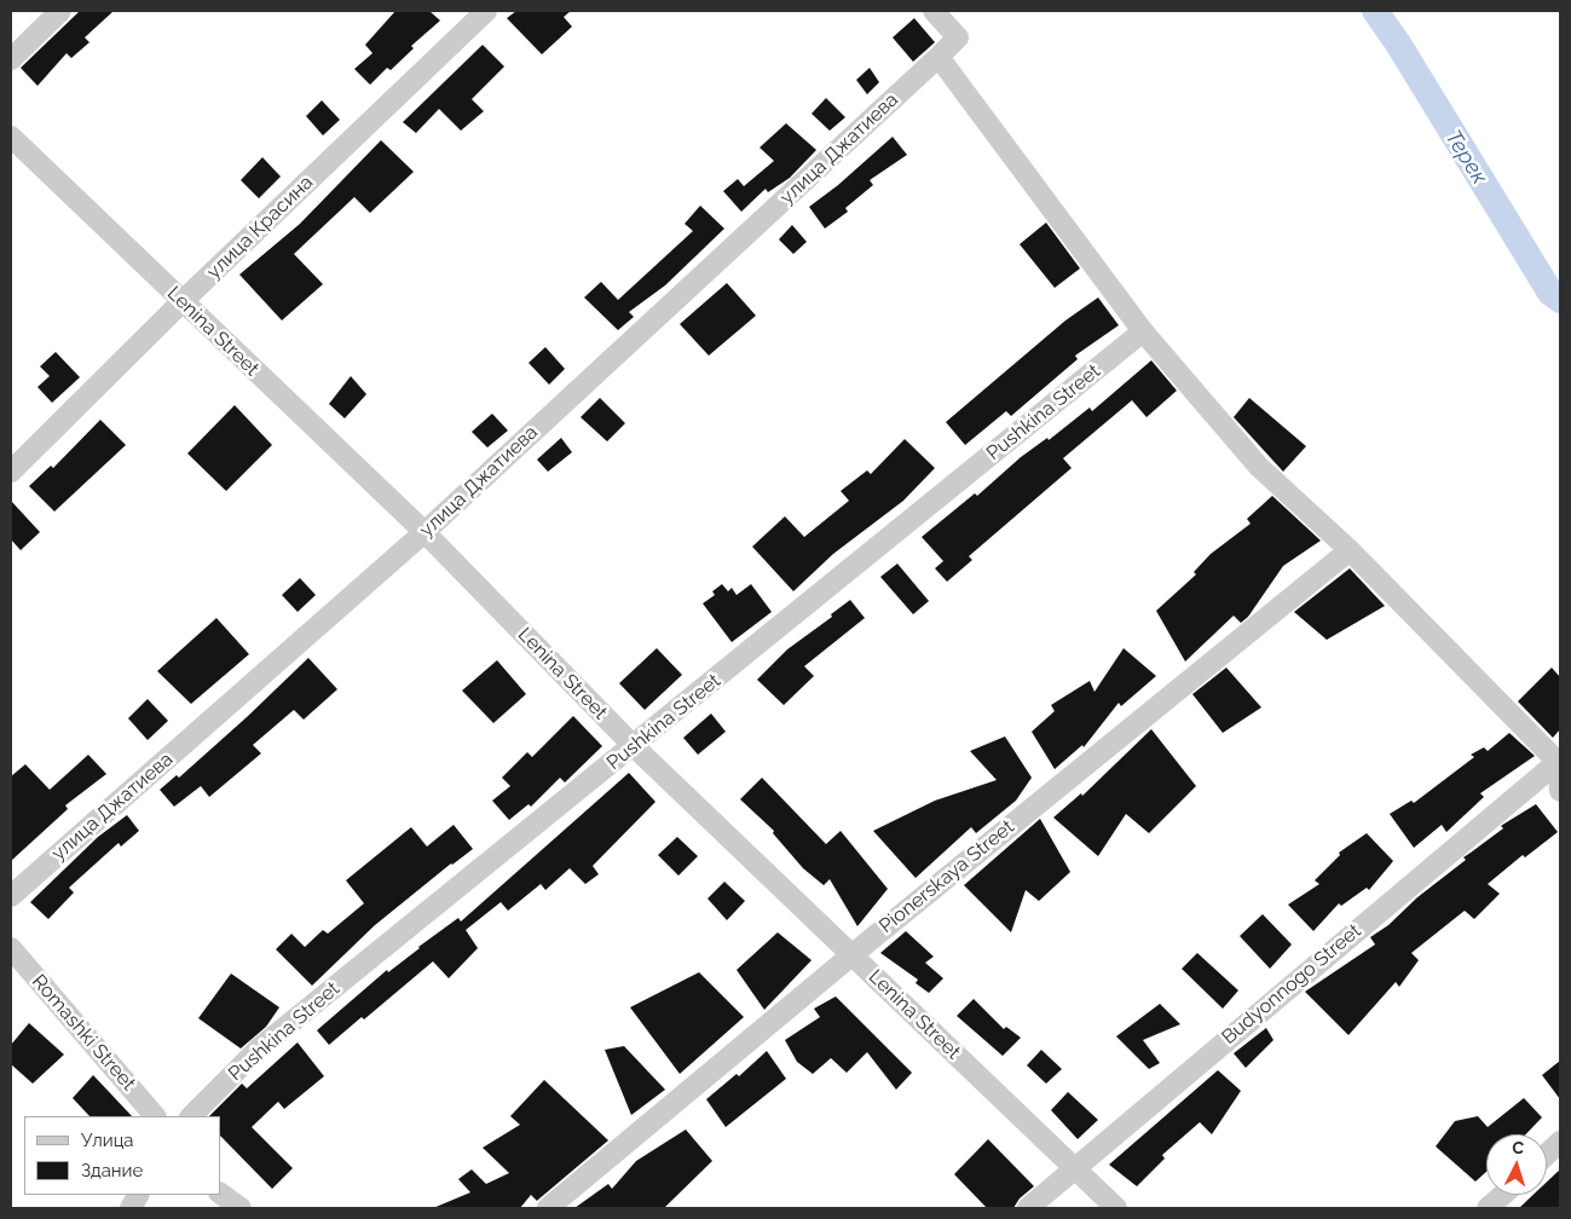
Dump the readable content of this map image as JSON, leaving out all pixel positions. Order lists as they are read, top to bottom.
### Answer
{
  "streets": {
    "street": [
      "улица Джатиева",
      "улица Красина",
      "Lenina Street",
      "Pushkina Street",
      "Pionerskaya Street",
      "Budyonnogo Street",
      "Romashki Street"
    ]
  },
  "crossings": [
    ["улица Джатиева", "Lenina Street"],
    ["улица Красина", "Lenina Street"],
    ["Lenina Street", "Pushkina Street"],
    ["Lenina Street", "Pionerskaya Street"],
    ["Lenina Street", "Budyonnogo Street"]
  ],
  "water": ["Терек"],
  "legend": ["Улица", "Здание"],
  "north": "top"
}
